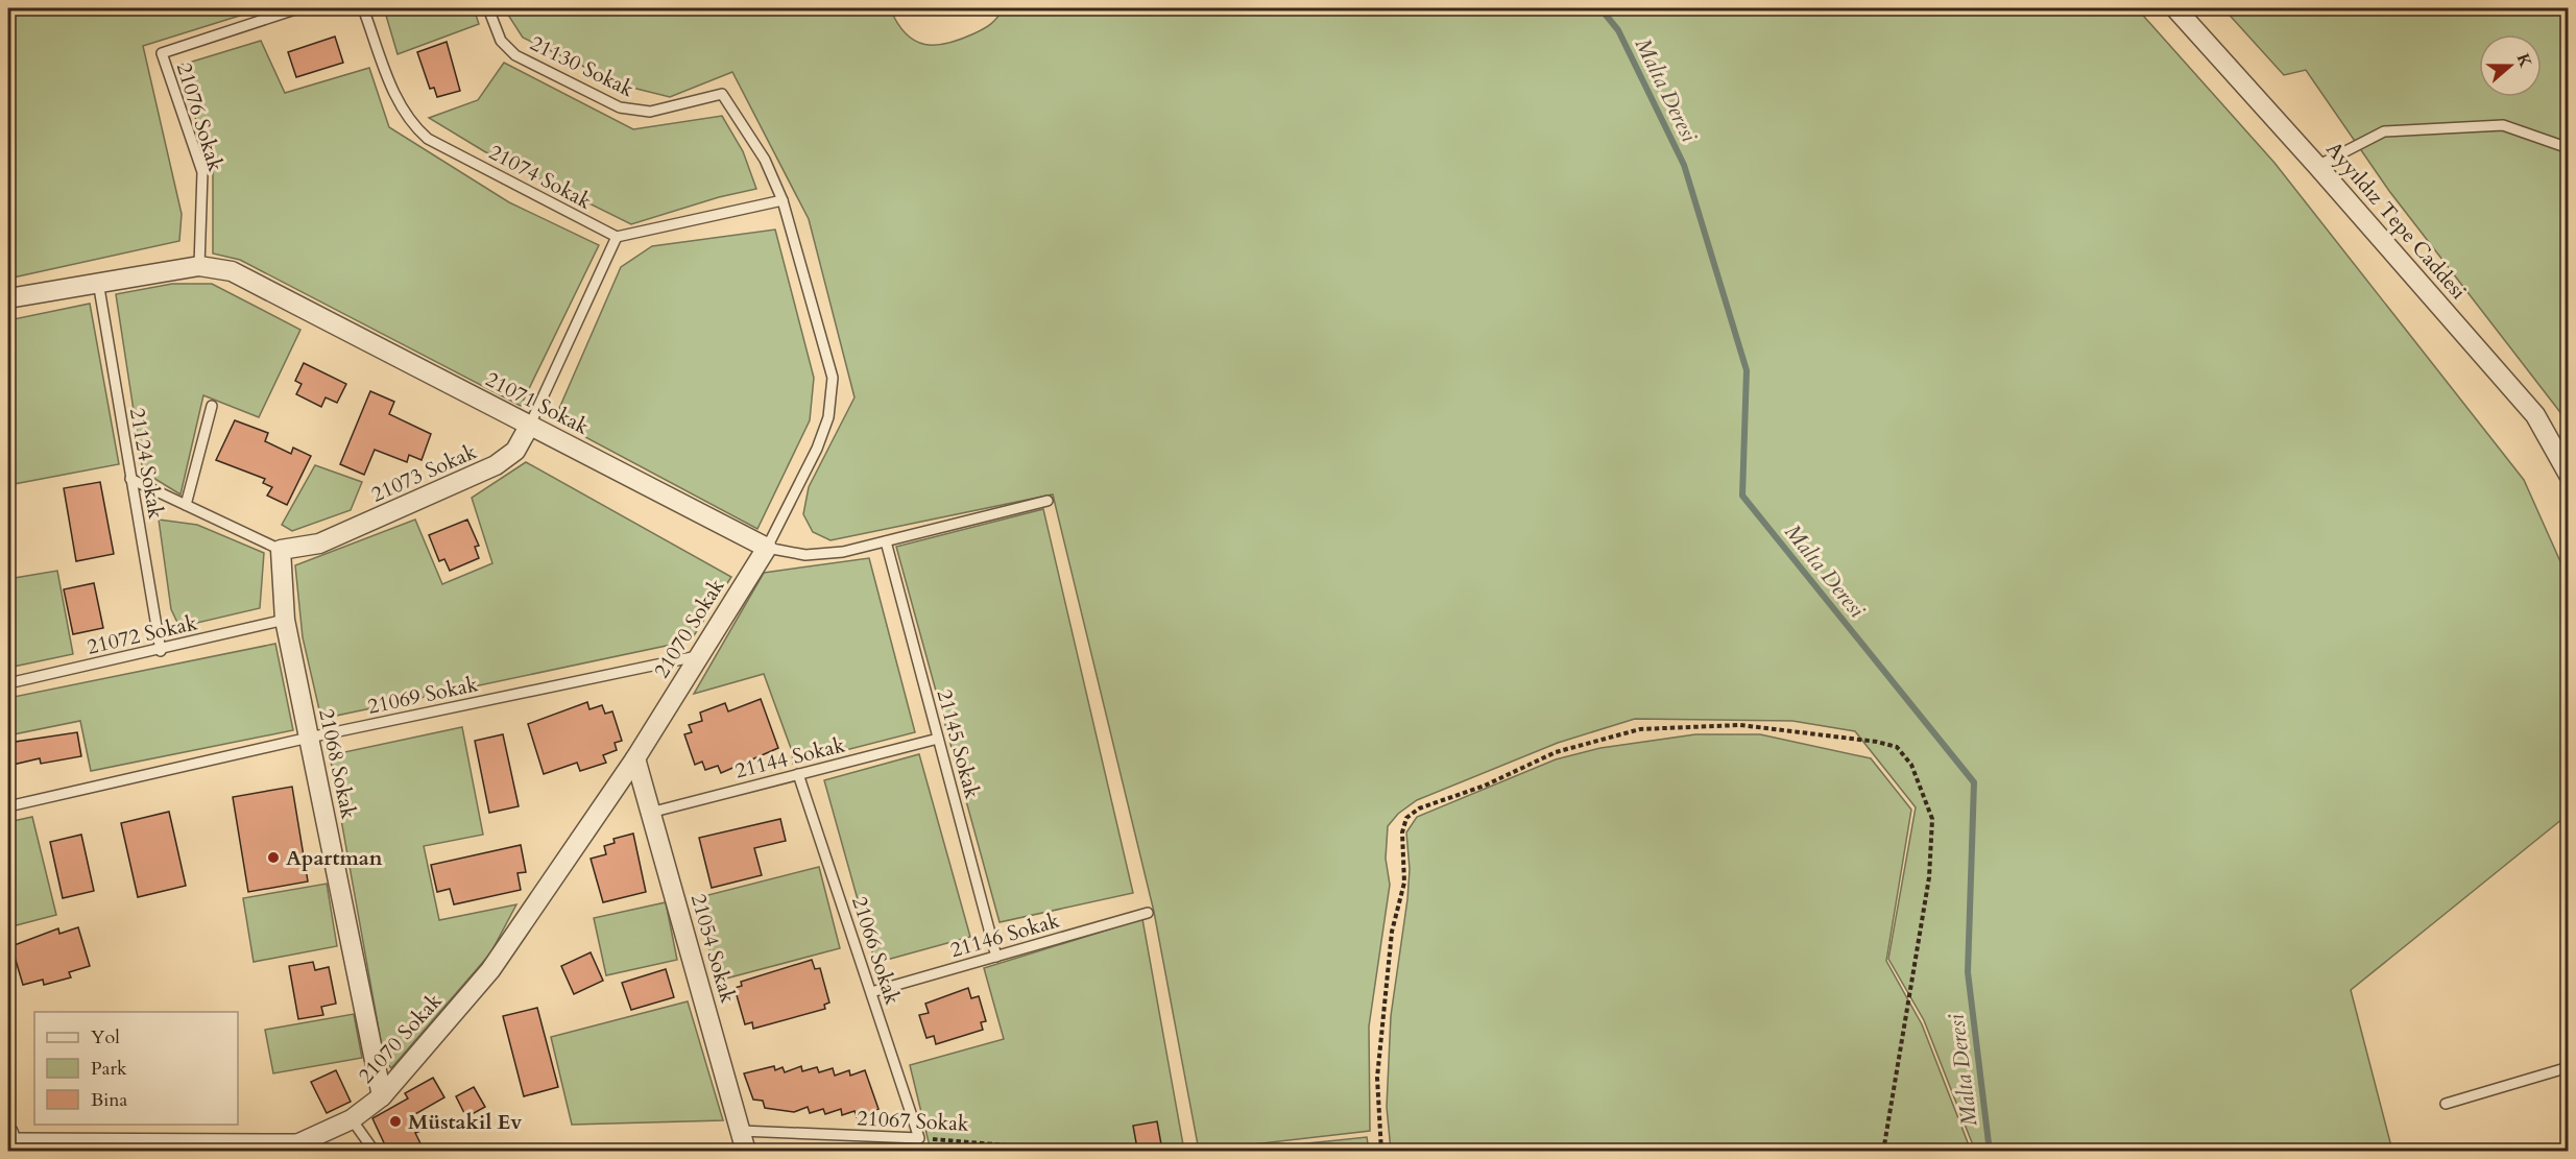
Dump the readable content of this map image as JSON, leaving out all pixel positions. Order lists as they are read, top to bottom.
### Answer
{
  "streets": {
    "street": [
      "Ayyıldız Tepe Caddesi",
      "21071 Sokak",
      "21073 Sokak",
      "21070 Sokak",
      "21068 Sokak",
      "21054 Sokak"
    ],
    "lane": [
      "21130 Sokak",
      "21076 Sokak",
      "21074 Sokak",
      "21124 Sokak",
      "21072 Sokak",
      "21069 Sokak",
      "21145 Sokak",
      "21144 Sokak",
      "21146 Sokak",
      "21066 Sokak",
      "21067 Sokak"
    ]
  },
  "crossings": [
    ["21130 Sokak", "21070 Sokak"],
    ["21076 Sokak", "21071 Sokak"],
    ["21074 Sokak", "21073 Sokak"],
    ["21071 Sokak", "21124 Sokak"],
    ["21071 Sokak", "21073 Sokak"],
    ["21071 Sokak", "21070 Sokak"],
    ["21071 Sokak", "21145 Sokak"],
    ["21124 Sokak", "21072 Sokak"],
    ["21073 Sokak", "21068 Sokak"],
    ["21070 Sokak", "21069 Sokak"],
    ["21070 Sokak", "21068 Sokak"],
    ["21070 Sokak", "21054 Sokak"],
    ["21072 Sokak", "21068 Sokak"],
    ["21069 Sokak", "21068 Sokak"],
    ["21145 Sokak", "21144 Sokak"],
    ["21145 Sokak", "21146 Sokak"],
    ["21144 Sokak", "21054 Sokak"],
    ["21144 Sokak", "21066 Sokak"],
    ["21146 Sokak", "21066 Sokak"],
    ["21054 Sokak", "21067 Sokak"],
    ["21066 Sokak", "21067 Sokak"]
  ],
  "water": ["Malta Deresi"],
  "places": ["Apartman", "Müstakil Ev"],
  "legend": ["Yol", "Park", "Bina"],
  "north": "right"
}
